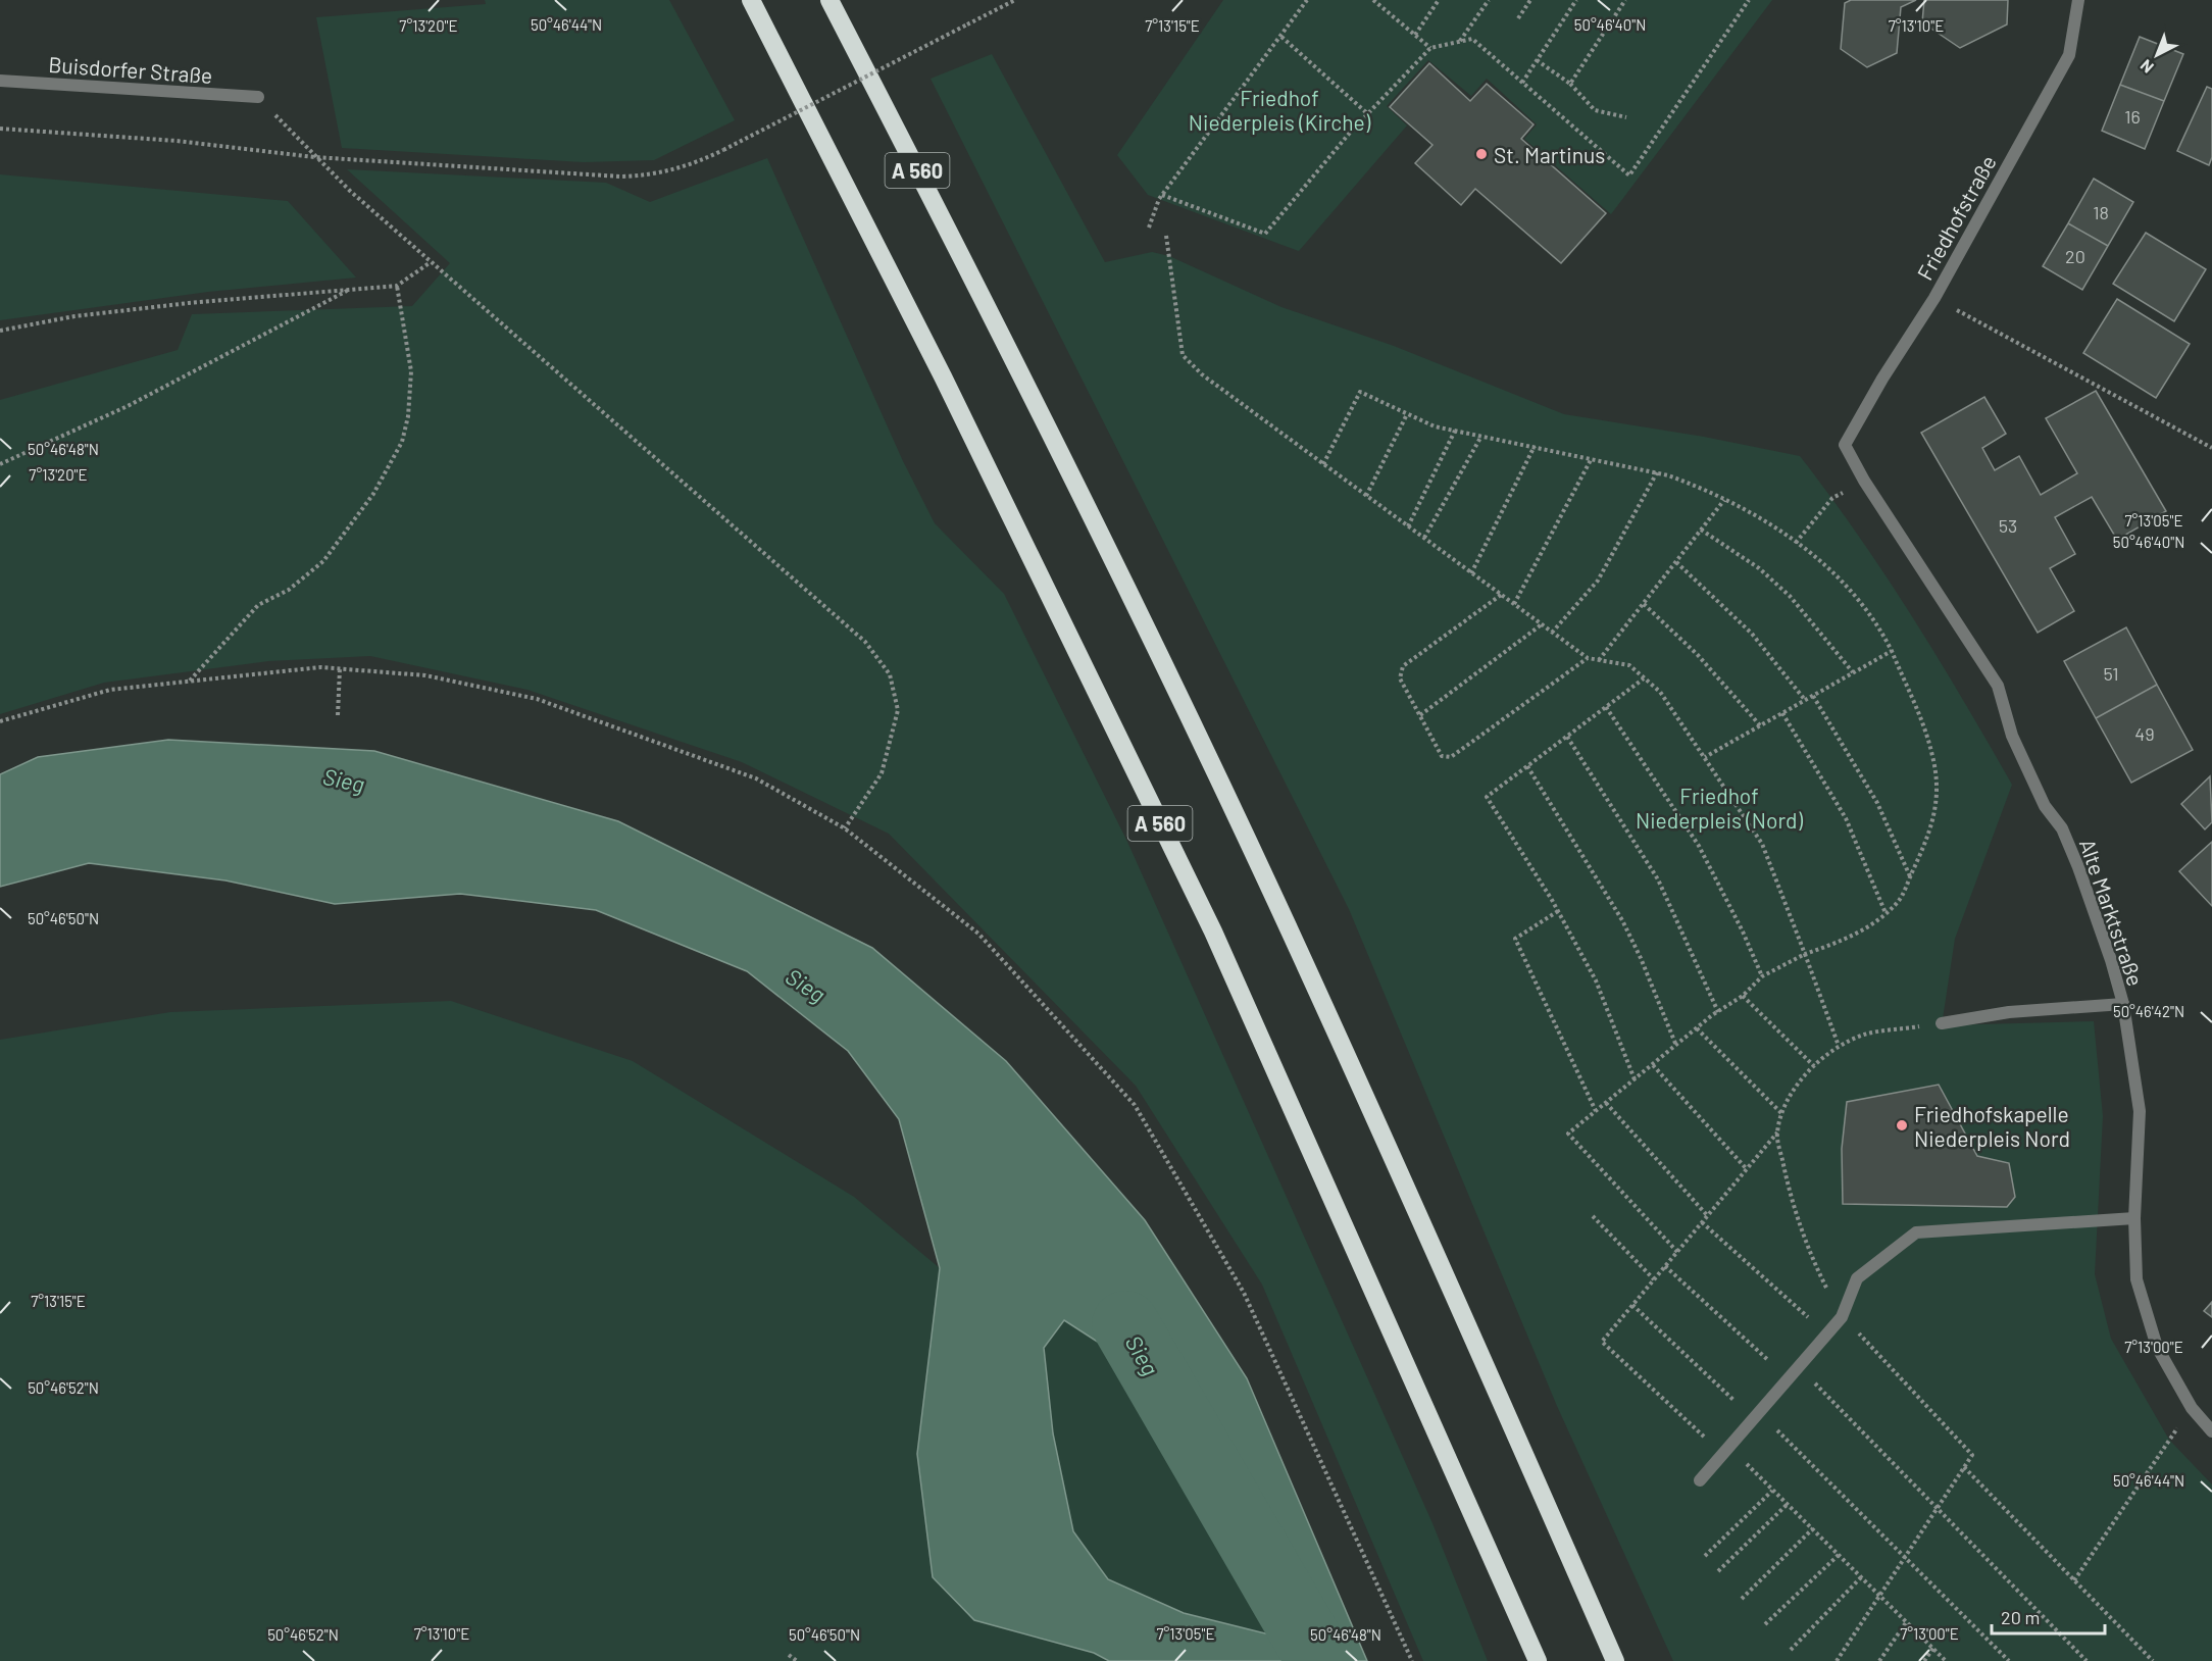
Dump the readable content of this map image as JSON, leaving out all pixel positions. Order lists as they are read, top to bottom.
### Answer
{
  "streets": {
    "highway": ["A 560"],
    "street": ["Buisdorfer Straße", "Friedhofstraße", "Alte Marktstraße"]
  },
  "crossings": [
    ["Friedhofstraße", "Alte Marktstraße"]
  ],
  "water": ["Sieg"],
  "parks": ["Friedhof Niederpleis (Kirche)", "Friedhof Niederpleis (Nord)"],
  "places": ["St. Martinus", "Friedhofskapelle Niederpleis Nord"],
  "house_numbers": [
    "16",
    "18",
    "20",
    "53",
    "51",
    "49"
  ],
  "scale_bar": "20 m",
  "north": "bottom left",
  "coordinates": [
    "50°46'40\"N",
    "50°46'44\"N",
    "7°13'20\"E",
    "7°13'15\"E",
    "7°13'10\"E",
    "50°46'48\"N",
    "7°13'05\"E",
    "50°46'50\"N",
    "50°46'42\"N",
    "7°13'00\"E",
    "50°46'52\"N"
  ]
}
